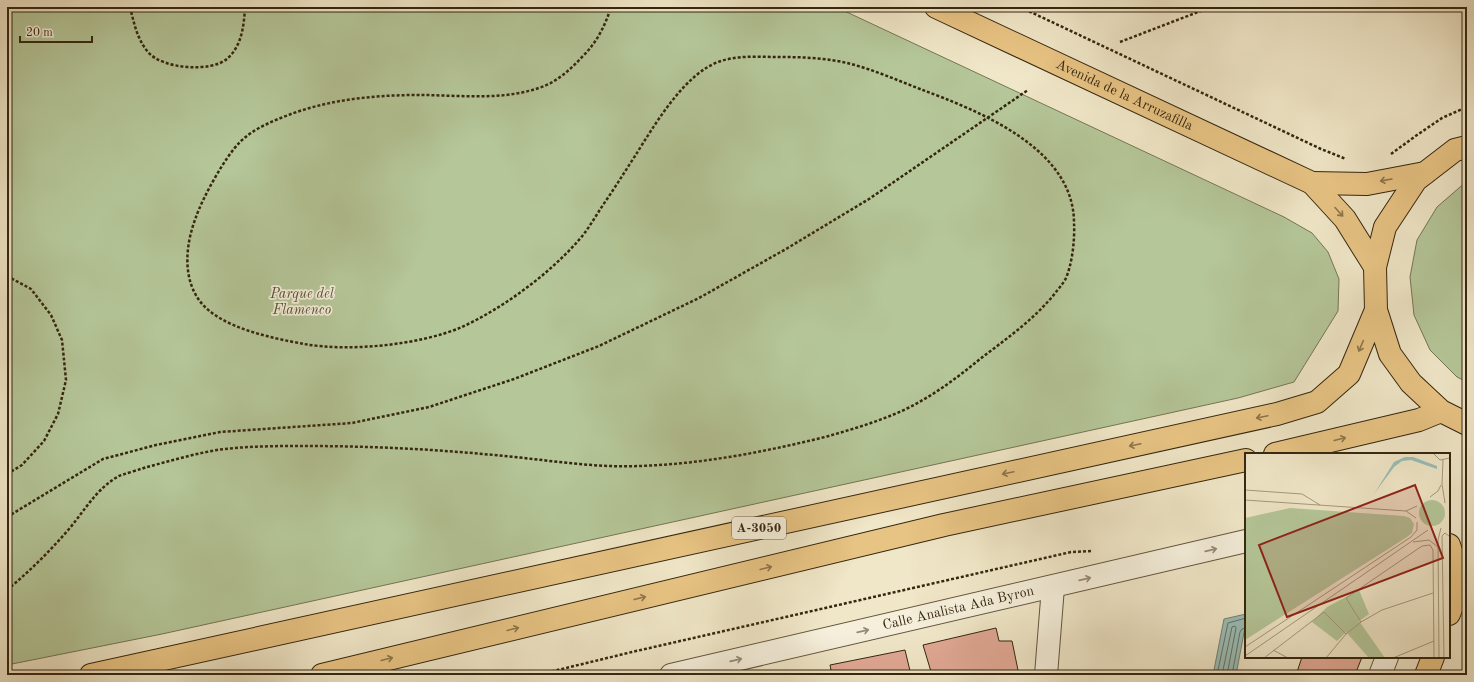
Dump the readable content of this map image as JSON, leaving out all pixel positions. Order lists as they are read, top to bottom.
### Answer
{
  "streets": {
    "main road": ["Avenida de la Arruzafilla", "A-3050"],
    "street": ["Calle Analista Ada Byron"]
  },
  "one_way": ["Calle Analista Ada Byron"],
  "parks": ["Parque del Flamenco"],
  "scale_bar": "20 m"
}
